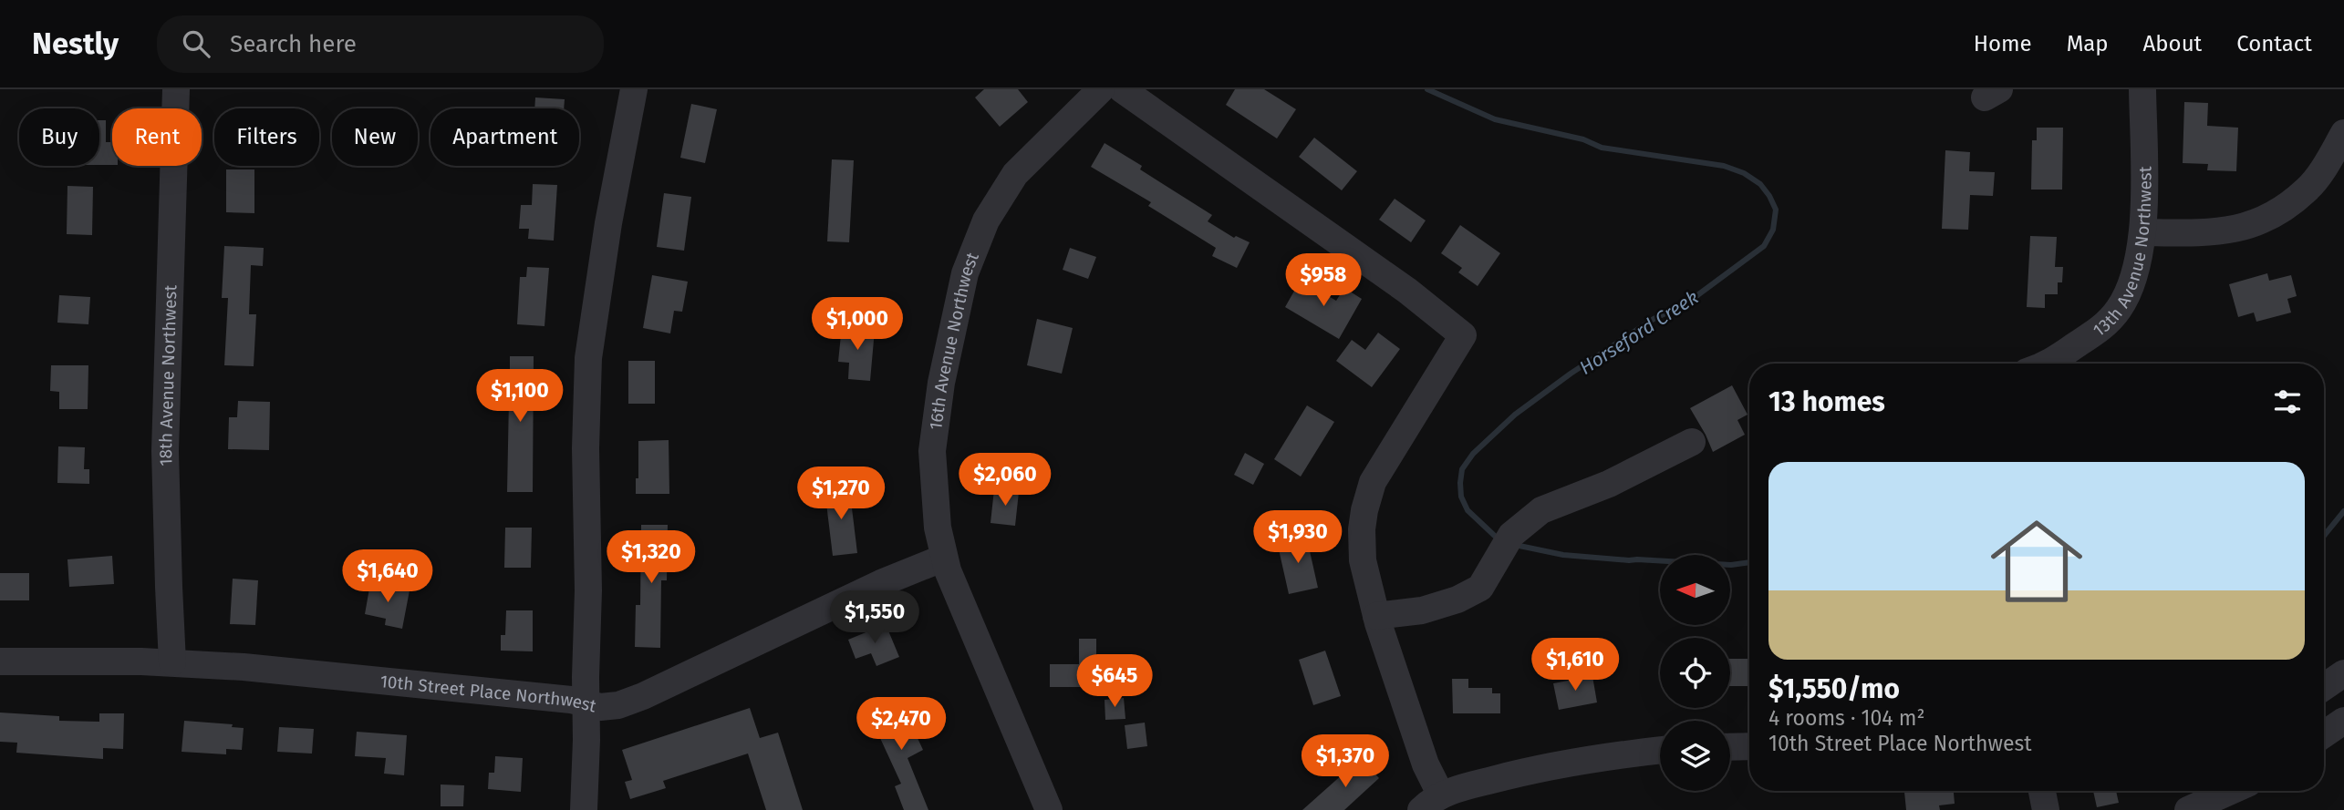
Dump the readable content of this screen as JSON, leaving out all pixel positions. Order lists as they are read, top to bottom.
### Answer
{
  "streets": {
    "street": [
      "13th Avenue Northwest",
      "16th Avenue Northwest",
      "18th Avenue Northwest",
      "10th Street Place Northwest"
    ]
  },
  "crossings": [
    ["16th Avenue Northwest", "10th Street Place Northwest"],
    ["18th Avenue Northwest", "10th Street Place Northwest"]
  ],
  "water": ["Horseford Creek"],
  "north": "left",
  "page": {
    "header": "Nestly",
    "search": "Search here",
    "nav": [
      "Home",
      "Map",
      "About",
      "Contact"
    ],
    "chip": [
      "Buy",
      "Rent",
      "Filters",
      "New",
      "Apartment"
    ],
    "price": [
      "$958",
      "$1,000",
      "$1,100",
      "$2,060",
      "$1,270",
      "$1,930",
      "$1,320",
      "$1,640",
      "$1,550",
      "$1,610",
      "$645",
      "$2,470",
      "$1,370"
    ],
    "heading": "13 homes",
    "list": [
      {
        "name": "$1,550/mo",
        "note": "4 rooms · 104 m² · 10th Street Place Northwest"
      }
    ]
  }
}
